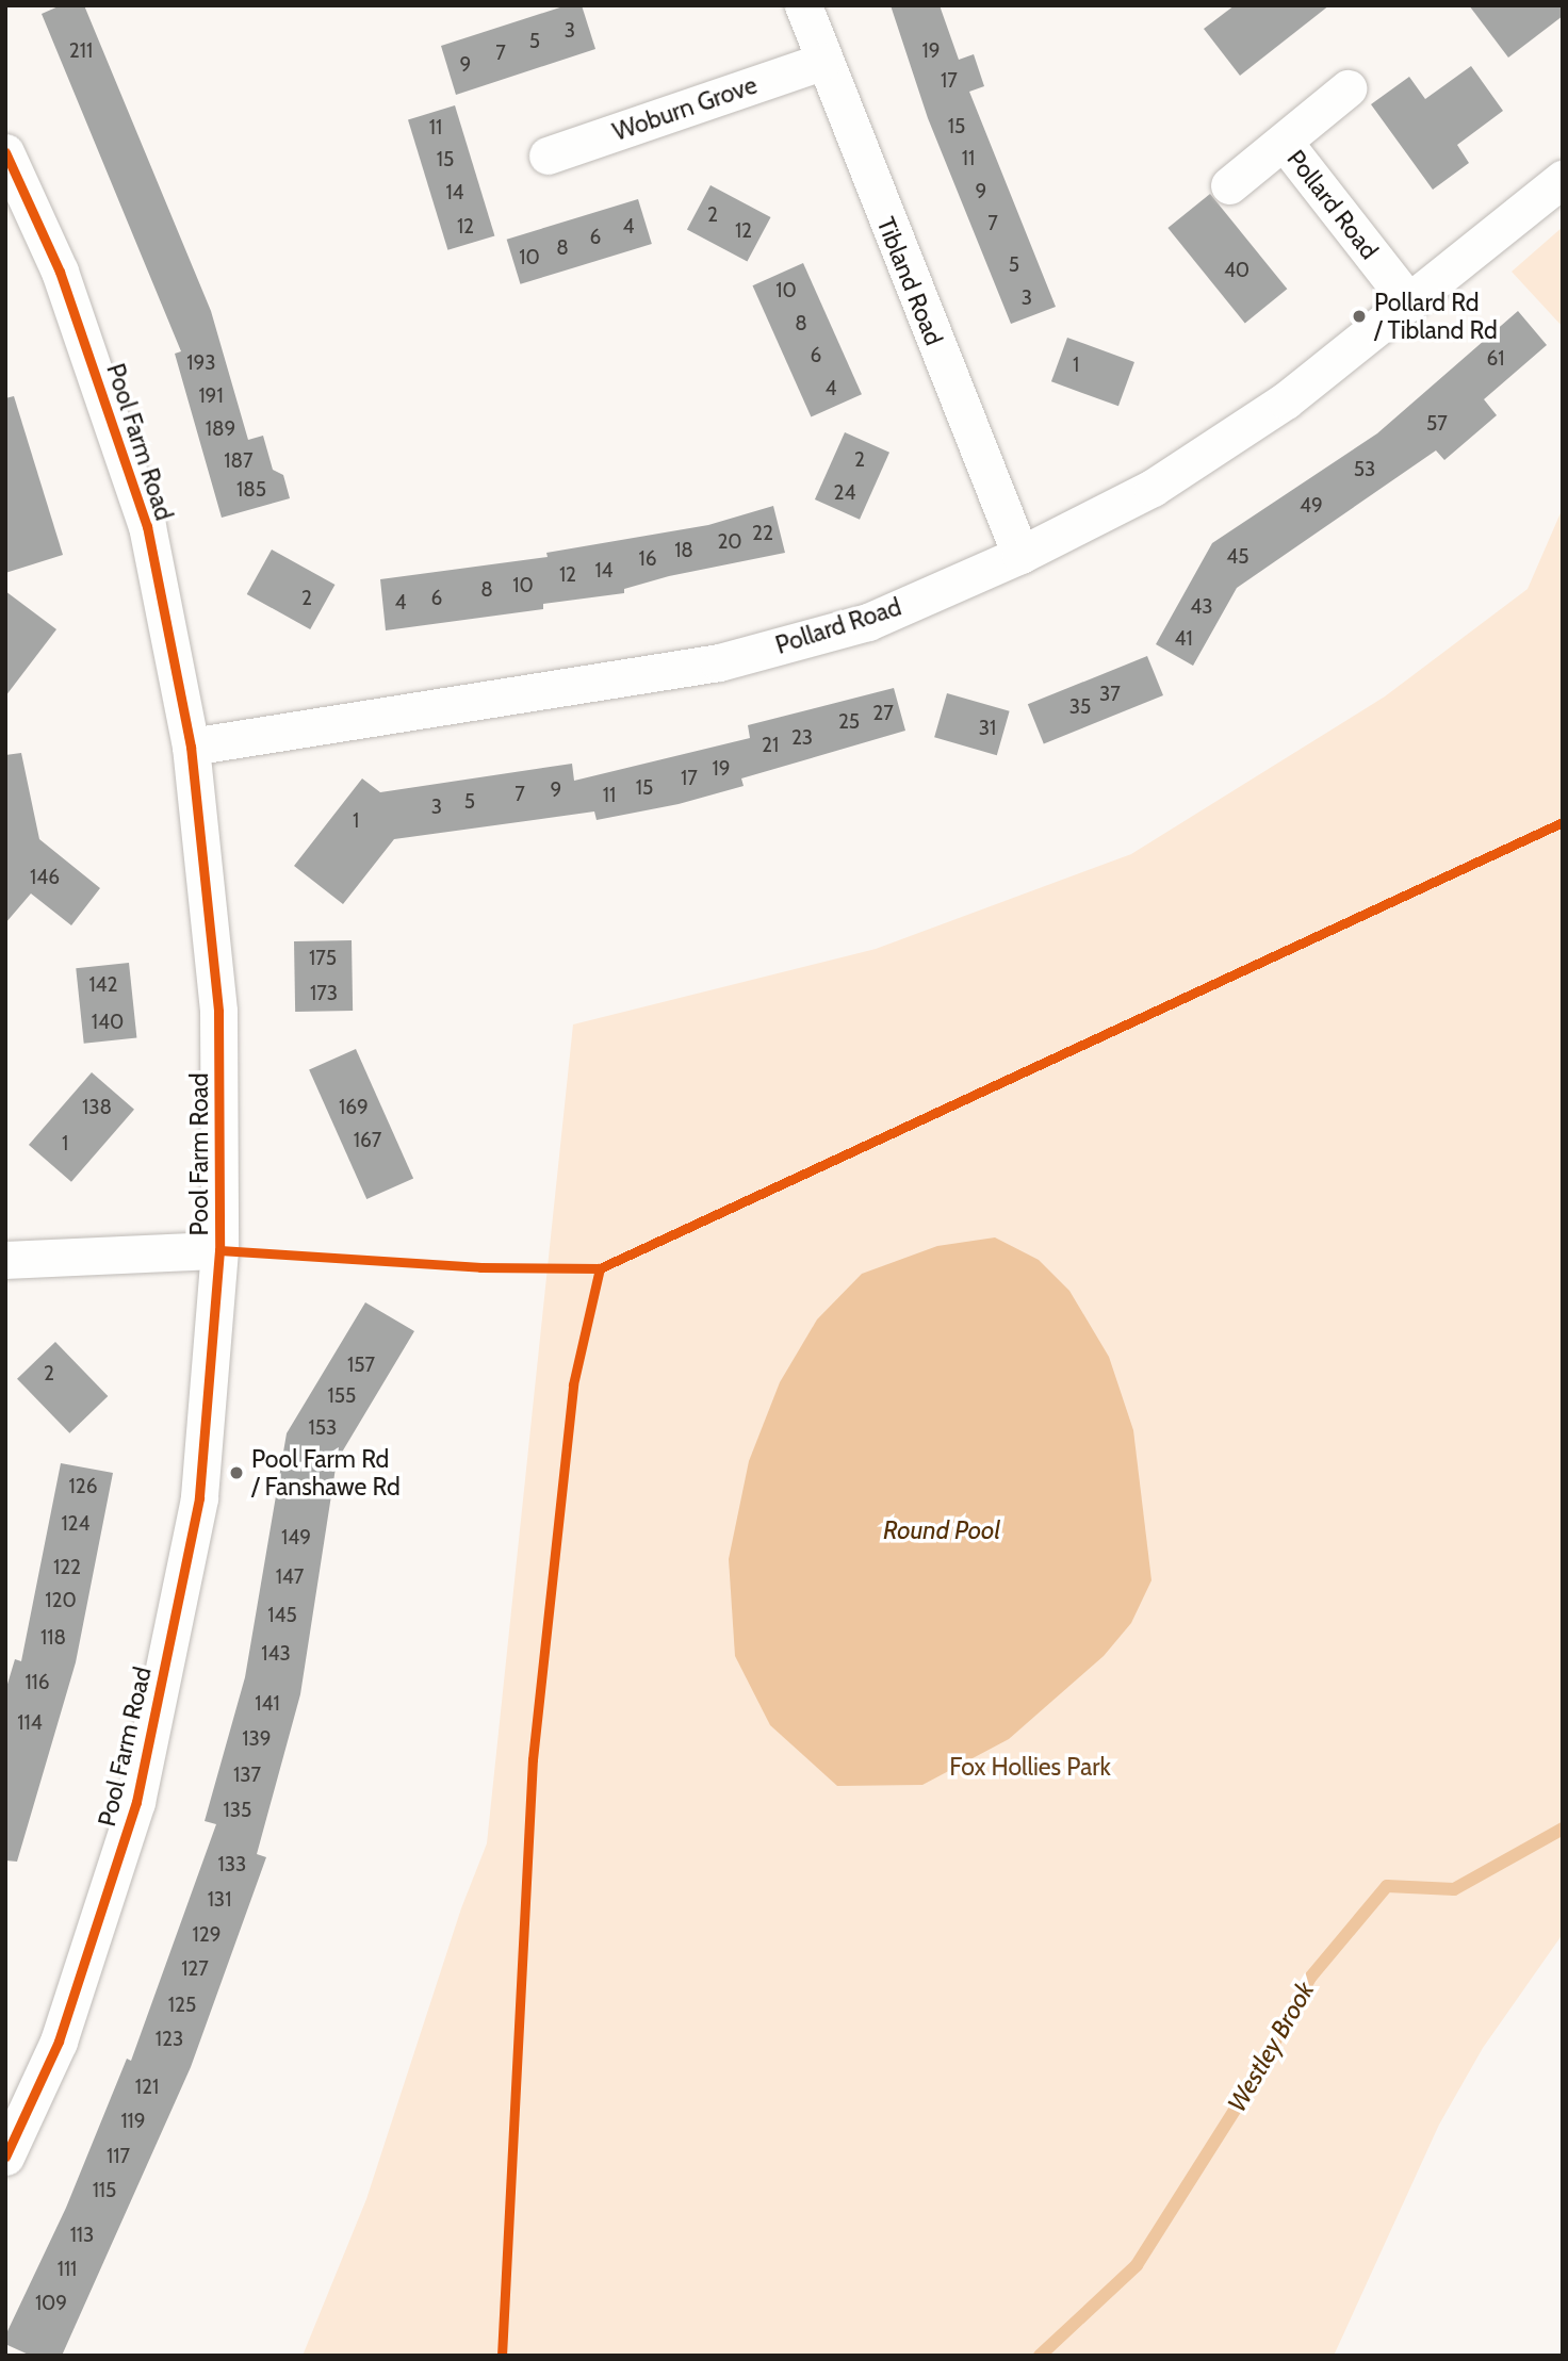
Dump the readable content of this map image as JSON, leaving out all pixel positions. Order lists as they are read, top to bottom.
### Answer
{
  "streets": {
    "street": [
      "Woburn Grove",
      "Pollard Road",
      "Tibland Road",
      "Pool Farm Road"
    ]
  },
  "crossings": [
    ["Woburn Grove", "Tibland Road"],
    ["Pollard Road", "Tibland Road"],
    ["Pollard Road", "Pool Farm Road"]
  ],
  "water": ["Round Pool", "Westley Brook"],
  "parks": ["Fox Hollies Park"],
  "places": ["Pollard Rd / Tibland Rd", "Pool Farm Rd / Fanshawe Rd"],
  "house_numbers": [
    "3",
    "5",
    "211",
    "19",
    "7",
    "9",
    "17",
    "15",
    "11",
    "11",
    "15",
    "9",
    "14",
    "2",
    "7",
    "12",
    "4",
    "12",
    "6",
    "8",
    "10",
    "5",
    "40",
    "10",
    "3",
    "8",
    "6",
    "61",
    "193",
    "1",
    "4",
    "191",
    "57",
    "189",
    "2",
    "187",
    "53",
    "185",
    "24",
    "49",
    "22",
    "20",
    "18",
    "45",
    "16",
    "14",
    "12",
    "10",
    "8",
    "2",
    "6",
    "4",
    "43",
    "41",
    "37",
    "35",
    "27",
    "25",
    "31",
    "23",
    "21",
    "19",
    "17",
    "15",
    "9",
    "7",
    "11",
    "5",
    "3",
    "1",
    "146",
    "175",
    "142",
    "173",
    "140",
    "138",
    "169",
    "167",
    "1",
    "157",
    "2",
    "155",
    "153",
    "126",
    "124",
    "149",
    "122",
    "147",
    "120",
    "145",
    "118",
    "143",
    "116",
    "141",
    "114",
    "139",
    "137",
    "135",
    "133",
    "131",
    "129",
    "127",
    "125",
    "123",
    "121",
    "119",
    "117",
    "115",
    "113",
    "111",
    "109"
  ]
}
